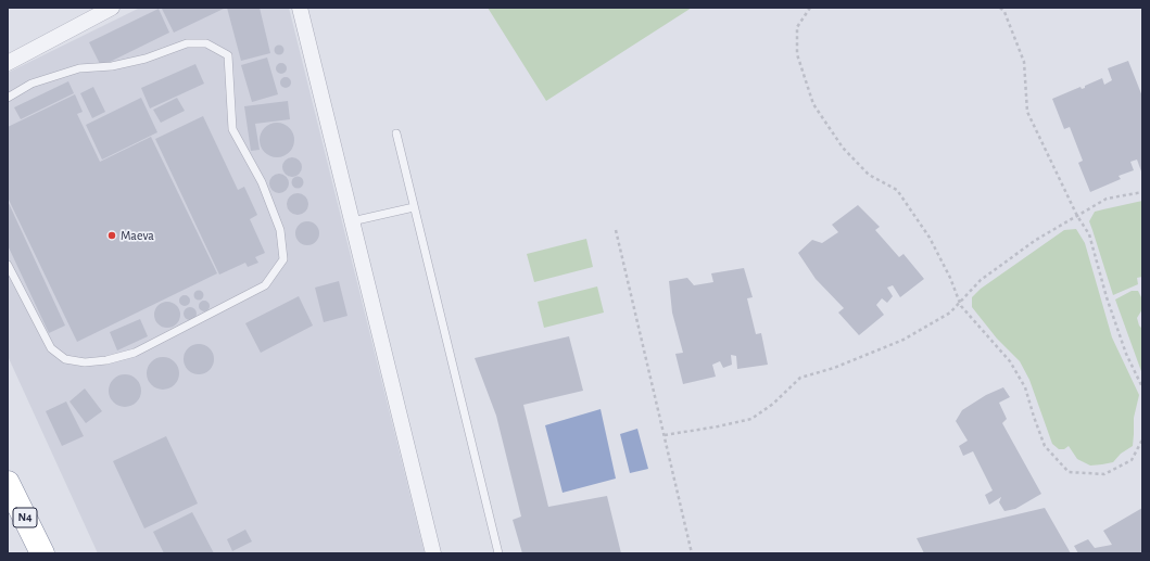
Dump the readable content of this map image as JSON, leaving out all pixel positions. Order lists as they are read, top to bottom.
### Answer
{
  "streets": {
    "highway": ["N4"]
  },
  "places": ["Maeva"]
}
